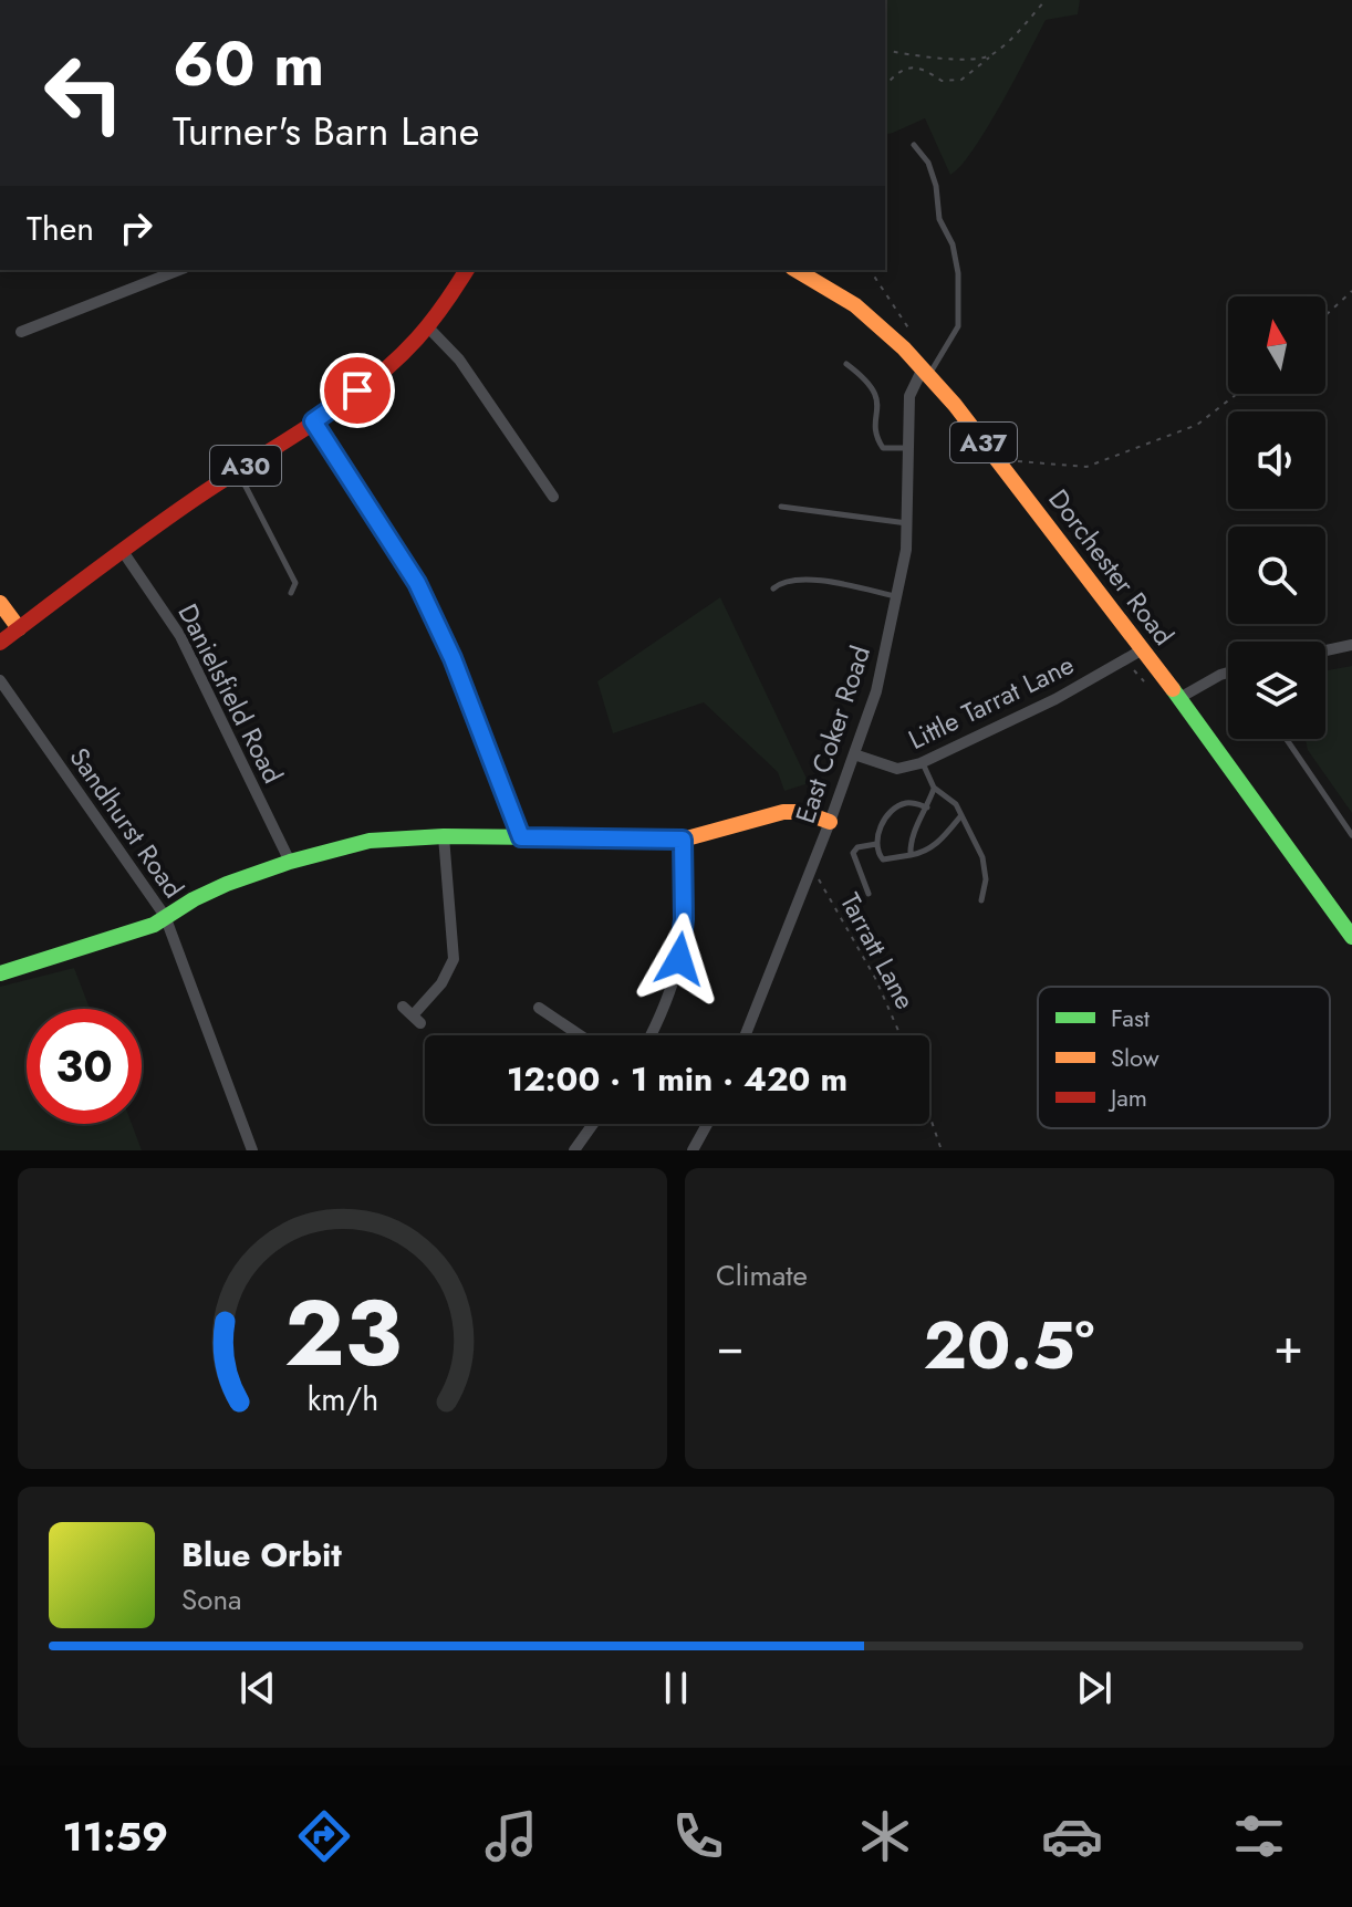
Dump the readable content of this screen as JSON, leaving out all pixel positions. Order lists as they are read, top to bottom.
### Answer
{
  "streets": {
    "main road": ["A37", "A30", "Dorchester Road"],
    "street": [
      "Danielsfield Road",
      "Little Tarrat Lane",
      "East Coker Road",
      "Sandhurst Road"
    ],
    "path": ["Tarratt Lane"]
  },
  "crossings": [
    ["A30", "Danielsfield Road"],
    ["Dorchester Road", "Little Tarrat Lane"],
    ["Dorchester Road", "East Coker Road"],
    ["Little Tarrat Lane", "East Coker Road"],
    ["East Coker Road", "Tarratt Lane"]
  ],
  "legend": ["Fast", "Slow", "Jam"],
  "north": "top",
  "page": {
    "turn": ["60 m", "Turner's Barn Lane"],
    "then": "Then",
    "limit": "30",
    "trip": "12:00 · 1 min · 420 m",
    "tile": "Climate",
    "heat": ["−", "20.5°", "+"],
    "song": ["Blue Orbit", "Sona"],
    "tabs": "11:59",
    "gauge": ["23", "km/h"]
  }
}
